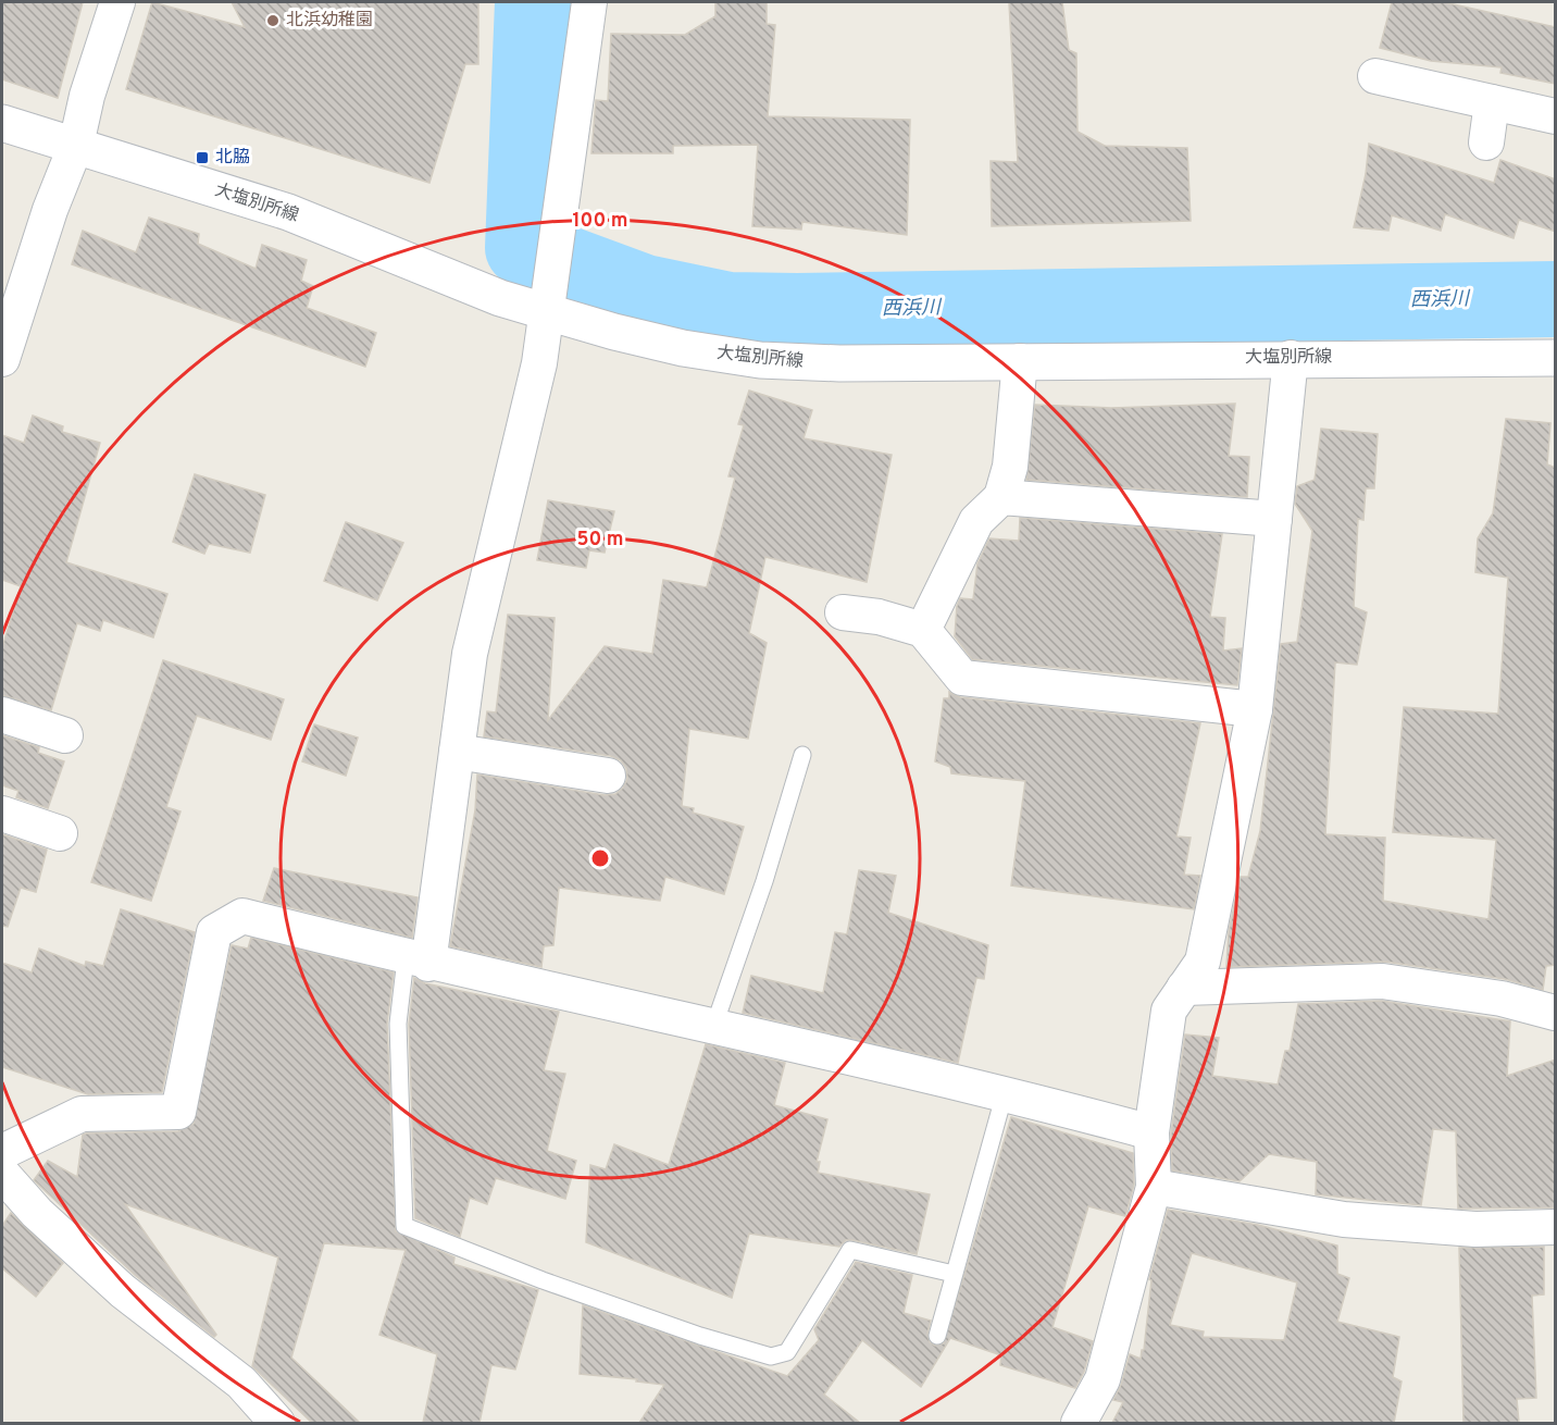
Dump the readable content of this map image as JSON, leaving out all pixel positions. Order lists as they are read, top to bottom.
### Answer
{
  "streets": {
    "main road": ["大塩別所線"]
  },
  "water": ["西浜川"],
  "places": {
    "other": ["北浜幼稚園"],
    "transit": ["北脇"]
  },
  "rings": ["100 m", "50 m"]
}
